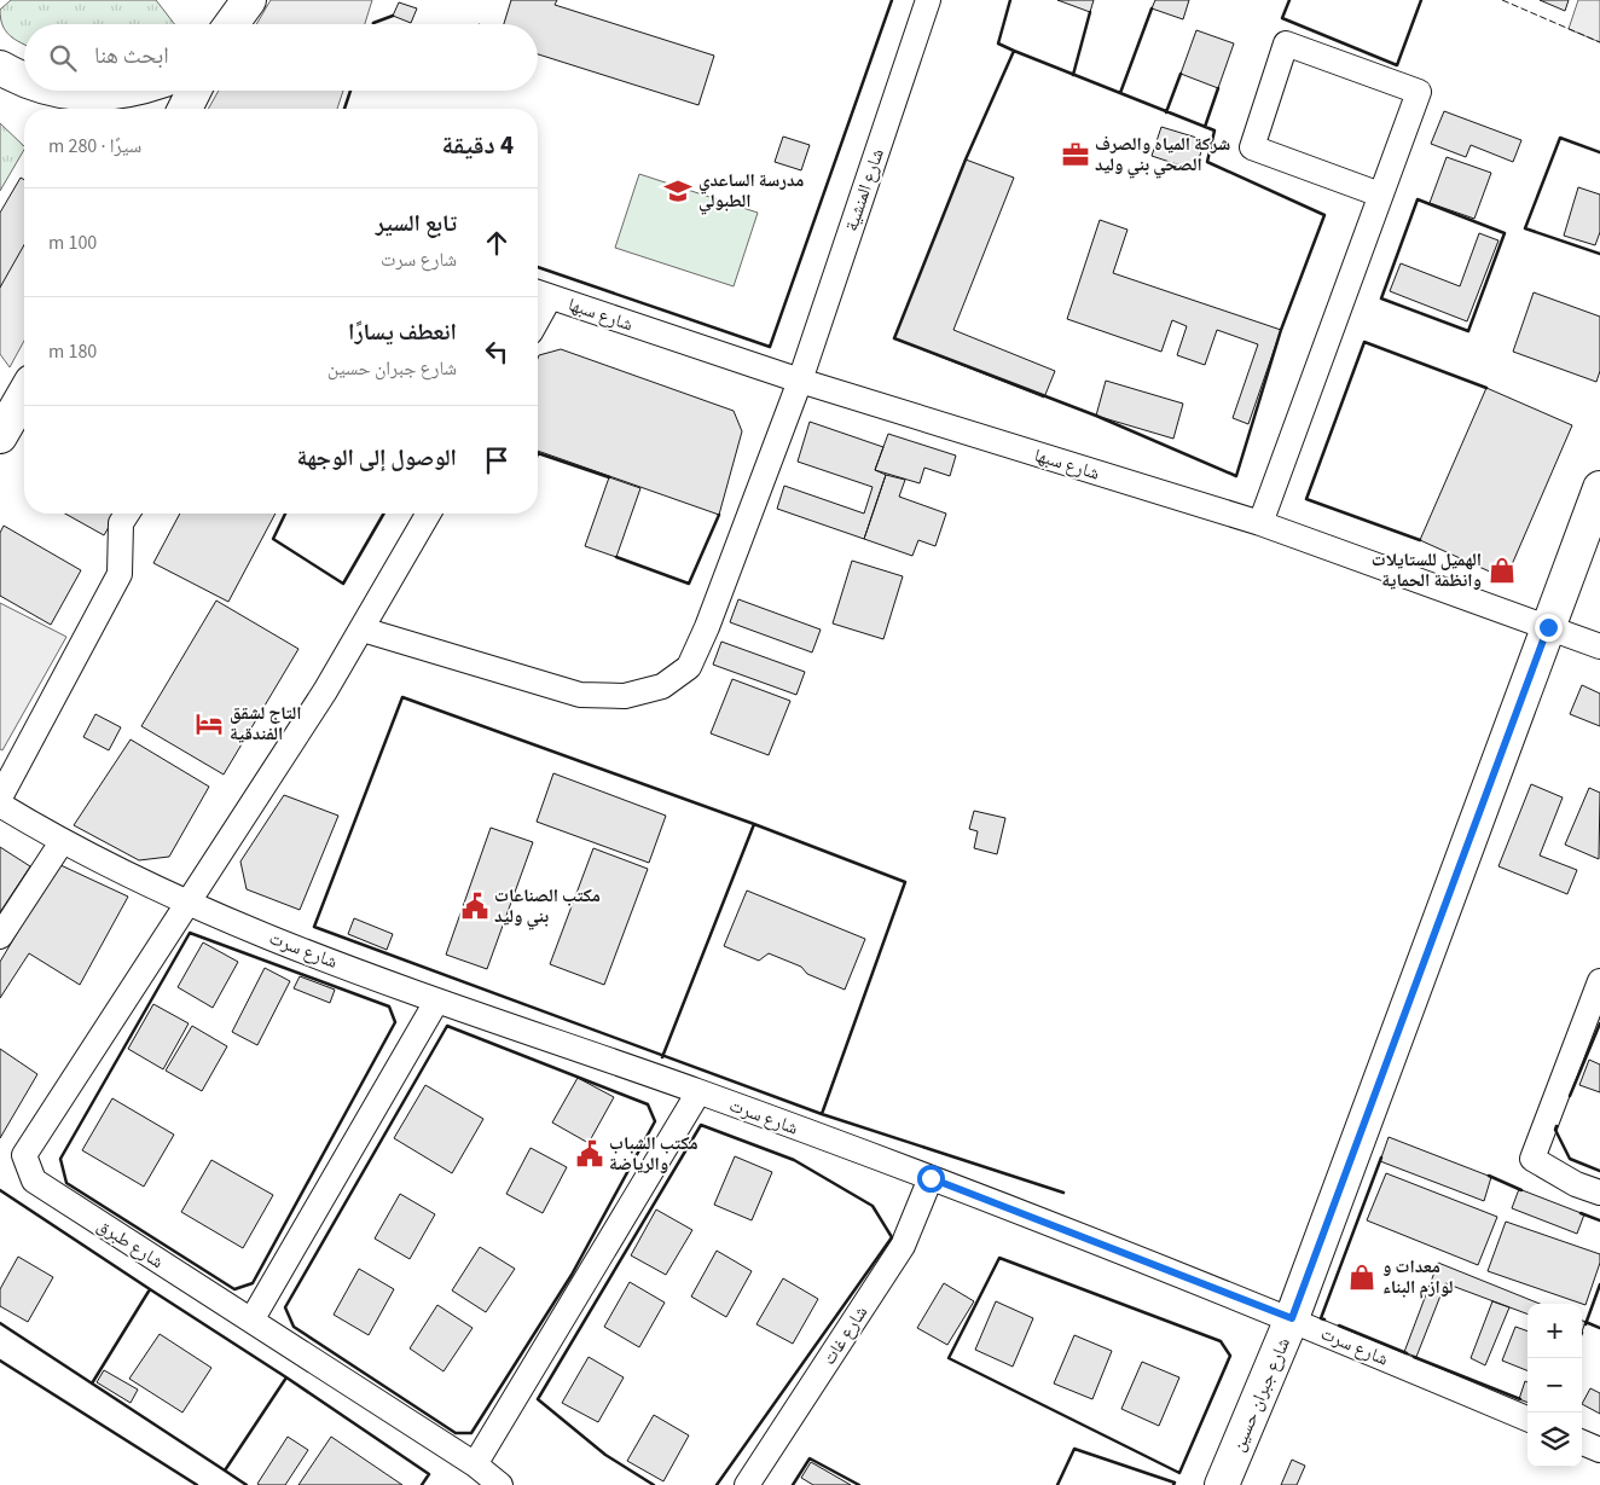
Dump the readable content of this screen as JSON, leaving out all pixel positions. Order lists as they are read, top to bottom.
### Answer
{
  "streets": {
    "main road": ["شارع جبران حسين"],
    "street": [
      "شارع المنشية",
      "شارع سبها",
      "شارع سرت",
      "شارع طبرق",
      "شارع غات"
    ]
  },
  "crossings": [
    ["شارع المنشية", "شارع سبها"],
    ["شارع سبها", "شارع جبران حسين"],
    ["شارع سرت", "شارع طبرق"],
    ["شارع سرت", "شارع غات"],
    ["شارع سرت", "شارع جبران حسين"]
  ],
  "places": {
    "office": ["شركة المياه والصرف الصحي بني وليد"],
    "school or university": ["مدرسة الساعدي الطبولي"],
    "shop": ["الهميل للستايلات وانظمة الحماية", "معدات و لوازم البناء"],
    "hotel": ["التاج لشقق الفندقية"],
    "public building": ["مكتب الصناعات بني وليد", "مكتب الشباب والرياضة"]
  },
  "page": {
    "search": "ابحث هنا",
    "heading": ["4 دقيقة", "سيرًا · 280 m"],
    "list": [
      ["تابع السير", "شارع سرت", "100 m"],
      ["انعطف يسارًا", "شارع جبران حسين", "180 m"],
      "الوصول إلى الوجهة"
    ],
    "map_buttons": ["+", "−"]
  }
}
